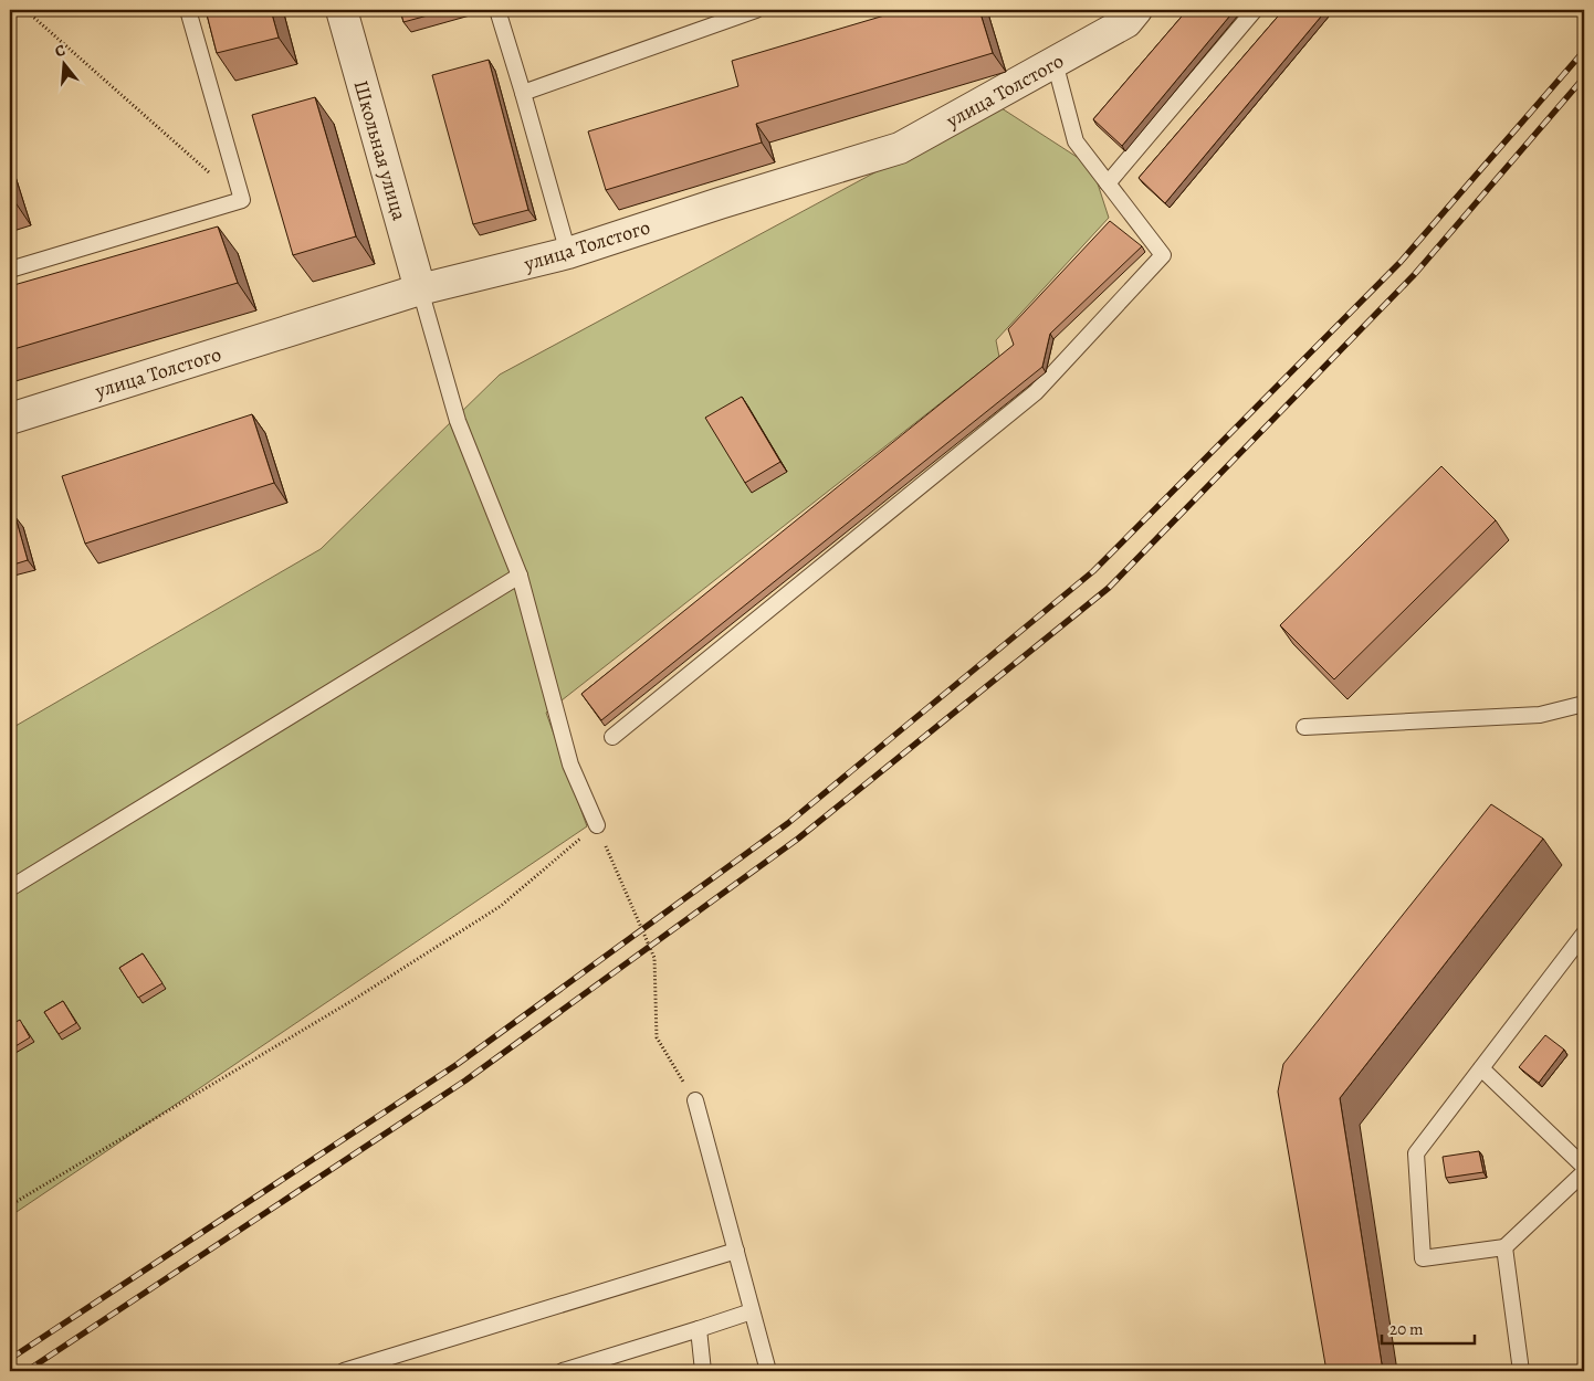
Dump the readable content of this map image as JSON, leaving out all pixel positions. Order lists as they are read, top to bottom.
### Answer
{
  "streets": {
    "street": ["улица Толстого", "Школьная улица"]
  },
  "crossings": [
    ["улица Толстого", "Школьная улица"]
  ],
  "scale_bar": "20 m",
  "north": "top"
}
